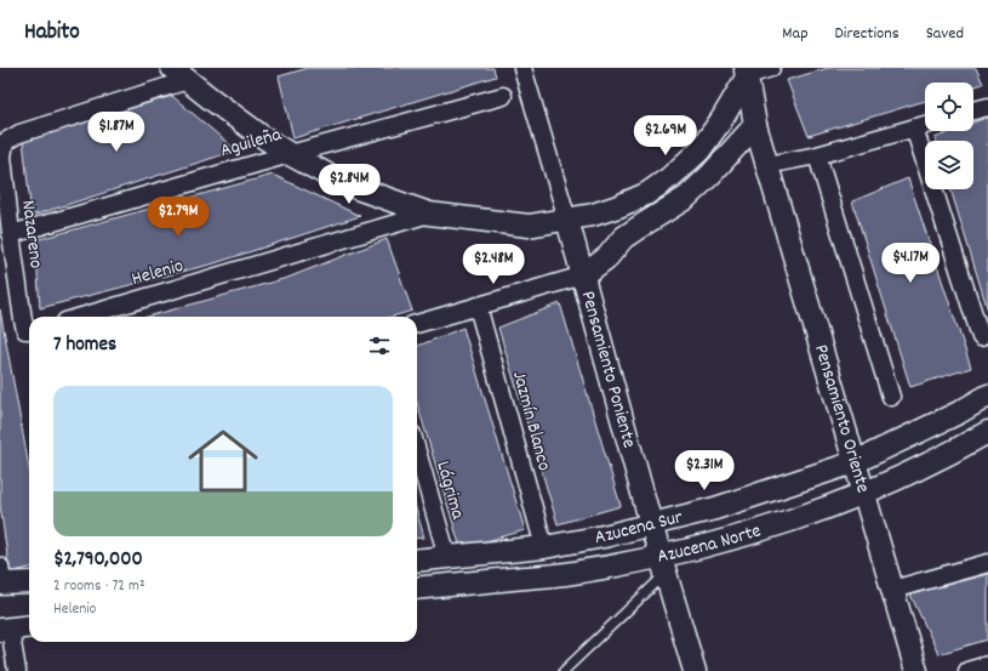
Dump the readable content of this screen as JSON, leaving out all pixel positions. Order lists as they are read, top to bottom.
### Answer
{
  "streets": {
    "street": [
      "Aguileña",
      "Nazareno",
      "Helenio",
      "Pensamiento Poniente",
      "Pensamiento Oriente",
      "Jazmín Blanco",
      "Lágrima",
      "Azucena Sur",
      "Azucena Norte"
    ]
  },
  "crossings": [
    ["Aguileña", "Nazareno"],
    ["Pensamiento Poniente", "Azucena Sur"],
    ["Pensamiento Poniente", "Azucena Norte"],
    ["Pensamiento Oriente", "Azucena Sur"],
    ["Pensamiento Oriente", "Azucena Norte"],
    ["Jazmín Blanco", "Azucena Sur"],
    ["Lágrima", "Azucena Sur"]
  ],
  "page": {
    "header": "Habito",
    "nav": ["Map", "Directions", "Saved"],
    "price": [
      "$1.87M",
      "$2.69M",
      "$2.84M",
      "$2.79M",
      "$4.17M",
      "$2.48M",
      "$2.31M"
    ],
    "heading": "7 homes",
    "list": [
      {
        "name": "$2,790,000",
        "note": "2 rooms · 72 m² · Helenio"
      }
    ]
  }
}
